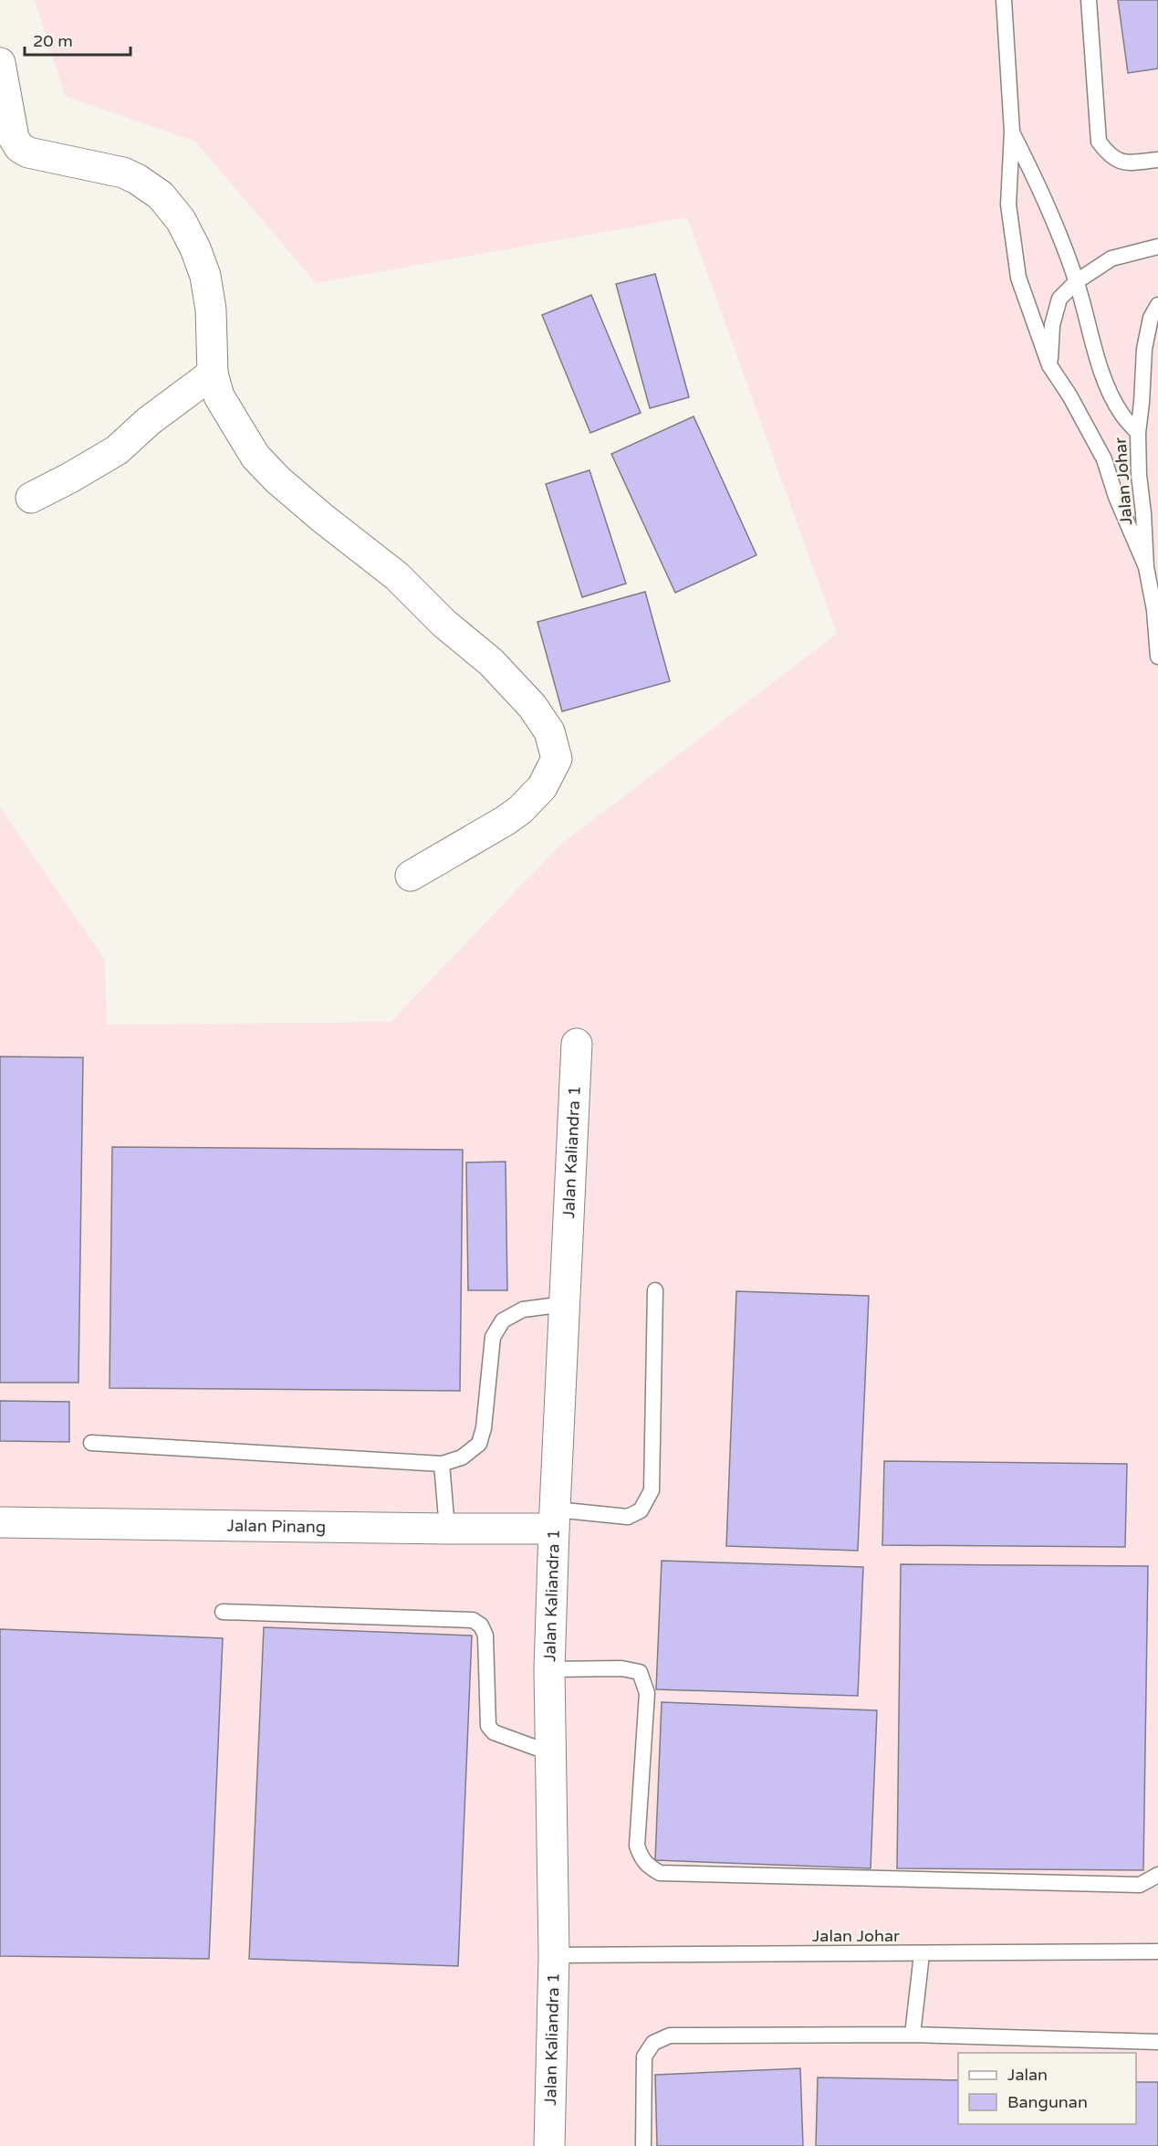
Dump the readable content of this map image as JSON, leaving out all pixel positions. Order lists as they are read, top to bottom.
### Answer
{
  "streets": {
    "street": ["Jalan Kaliandra 1", "Jalan Pinang"],
    "lane": ["Jalan Johar"]
  },
  "crossings": [
    ["Jalan Johar", "Jalan Kaliandra 1"],
    ["Jalan Kaliandra 1", "Jalan Pinang"]
  ],
  "legend": ["Jalan", "Bangunan"],
  "scale_bar": "20 m"
}
